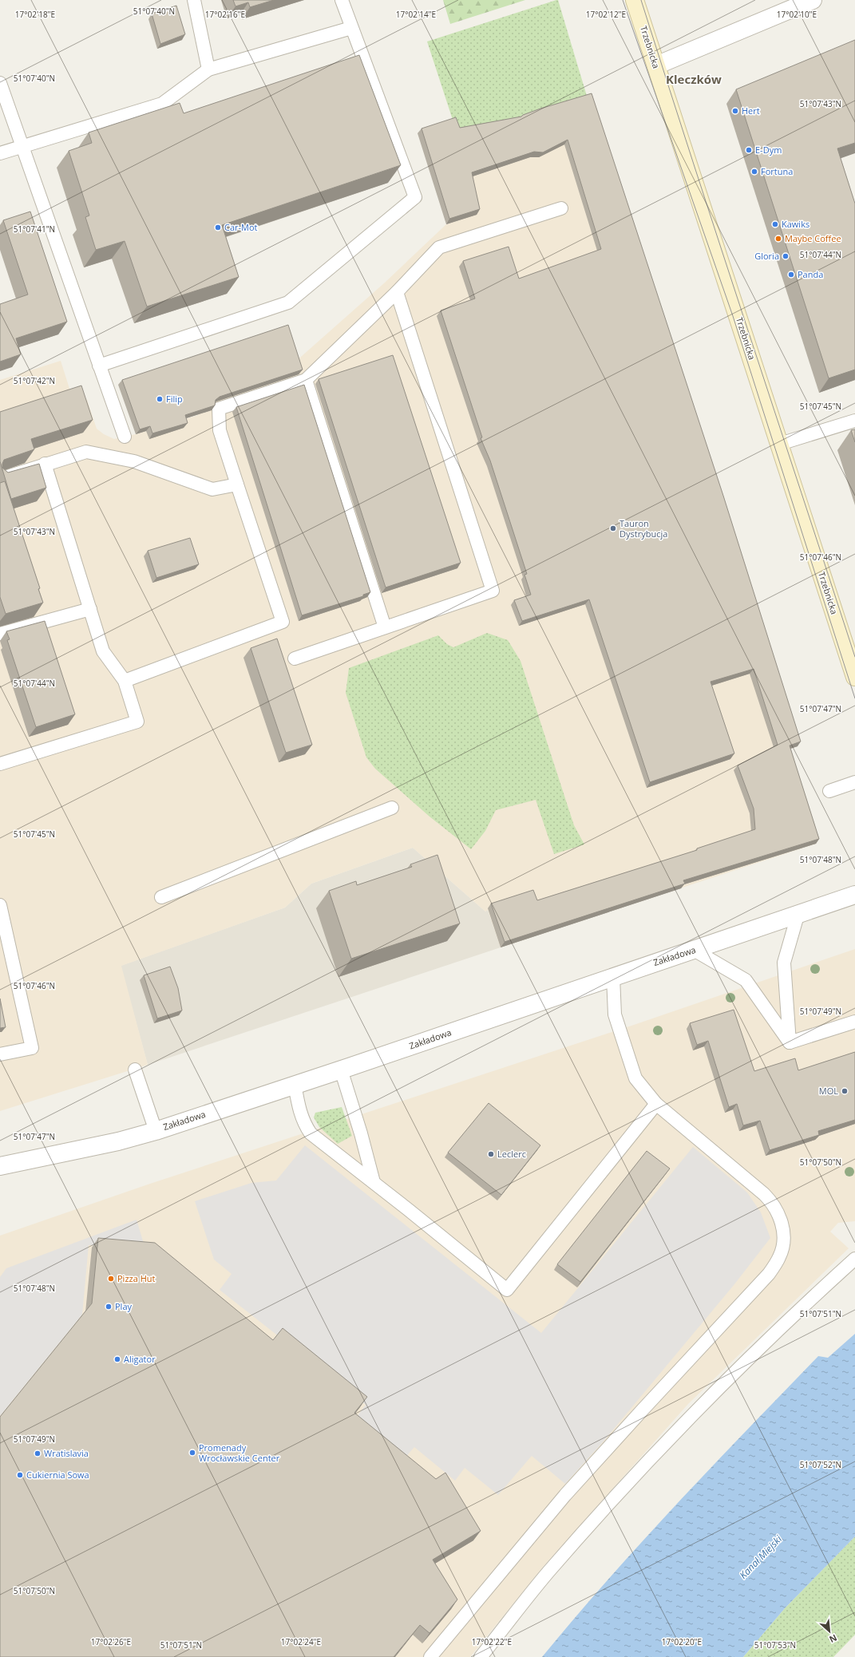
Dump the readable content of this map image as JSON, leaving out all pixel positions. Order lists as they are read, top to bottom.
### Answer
{
  "streets": {
    "street": ["Trzebnicka", "Zakładowa"]
  },
  "districts": ["Kleczków"],
  "water": ["Kanał Miejski"],
  "places": [
    "Hert",
    "E-Dym",
    "Fortuna",
    "Kawiks",
    "Car-Mot",
    "Maybe Coffee",
    "Gloria",
    "Panda",
    "Filip",
    "Tauron Dystrybucja",
    "MOL",
    "Leclerc",
    "Pizza Hut",
    "Play",
    "Aligator",
    "Promenady Wrocławskie Center",
    "Wratislavia",
    "Cukiernia Sowa"
  ],
  "north": "bottom right",
  "coordinates": [
    "51°07'40\"N",
    "17°02'18\"E",
    "17°02'16\"E",
    "17°02'14\"E",
    "17°02'12\"E",
    "17°02'10\"E",
    "51°07'43\"N",
    "51°07'41\"N",
    "51°07'44\"N",
    "51°07'42\"N",
    "51°07'45\"N",
    "51°07'46\"N",
    "51°07'47\"N",
    "51°07'48\"N",
    "51°07'49\"N",
    "51°07'50\"N",
    "51°07'51\"N",
    "51°07'52\"N",
    "17°02'26\"E",
    "17°02'24\"E",
    "17°02'22\"E",
    "17°02'20\"E",
    "51°07'53\"N"
  ]
}
